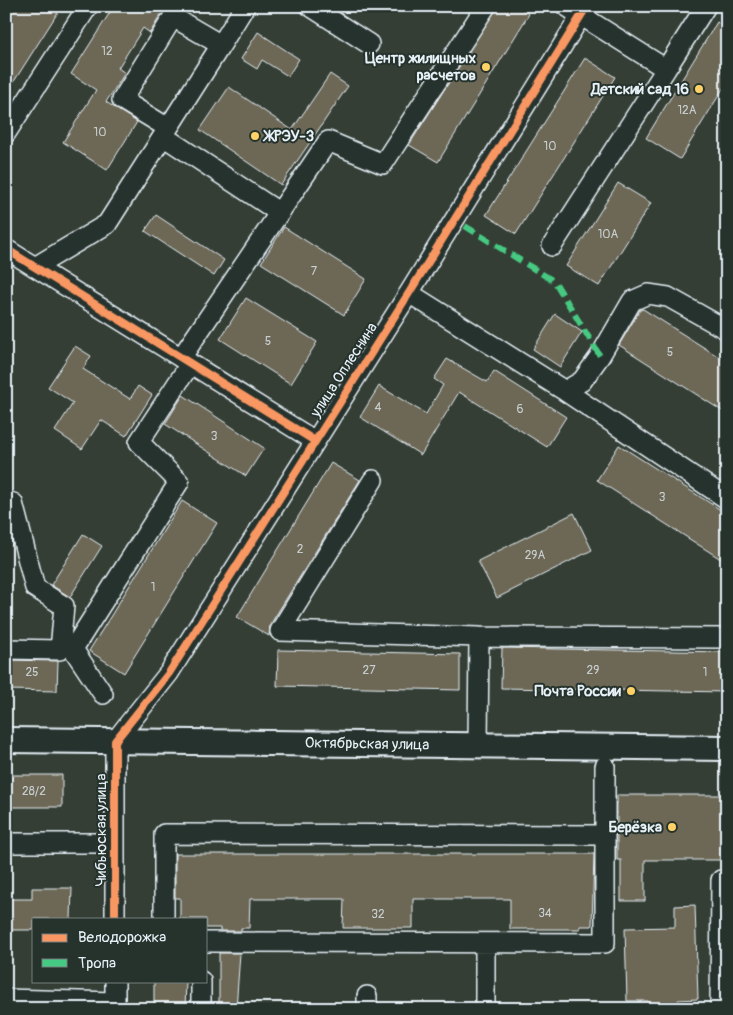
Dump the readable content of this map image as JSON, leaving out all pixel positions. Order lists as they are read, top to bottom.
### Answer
{
  "streets": {
    "main road": ["Октябрьская улица"],
    "street": ["улица Оплеснина", "Чибьюская улица"]
  },
  "crossings": [
    ["улица Оплеснина", "Октябрьская улица"],
    ["улица Оплеснина", "Чибьюская улица"],
    ["Октябрьская улица", "Чибьюская улица"]
  ],
  "places": [
    "Центр жилищных расчетов",
    "Детский сад 16",
    "ЖРЭУ-3",
    "Почта России",
    "Берёзка"
  ],
  "house_numbers": [
    "12",
    "12А",
    "10",
    "10",
    "10А",
    "7",
    "5",
    "5",
    "4",
    "6",
    "3",
    "3",
    "2",
    "29А",
    "1",
    "27",
    "29",
    "25",
    "1",
    "28/2",
    "34",
    "32"
  ],
  "legend": ["Велодорожка", "Тропа"]
}
